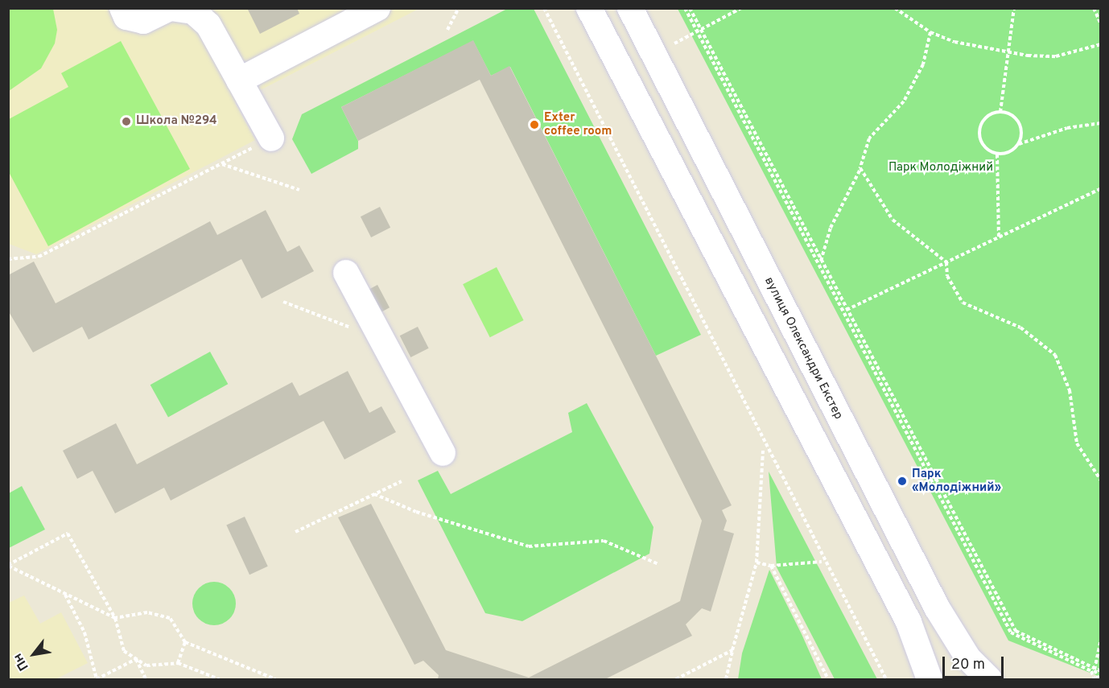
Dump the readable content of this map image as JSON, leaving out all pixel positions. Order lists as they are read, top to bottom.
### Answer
{
  "streets": {
    "street": ["вулиця Олександри Екстер"]
  },
  "parks": ["Парк Молодіжний"],
  "places": ["Школа №294", "Exter coffee room", "Парк «Молодіжний»"],
  "scale_bar": "20 m",
  "north": "bottom left"
}
